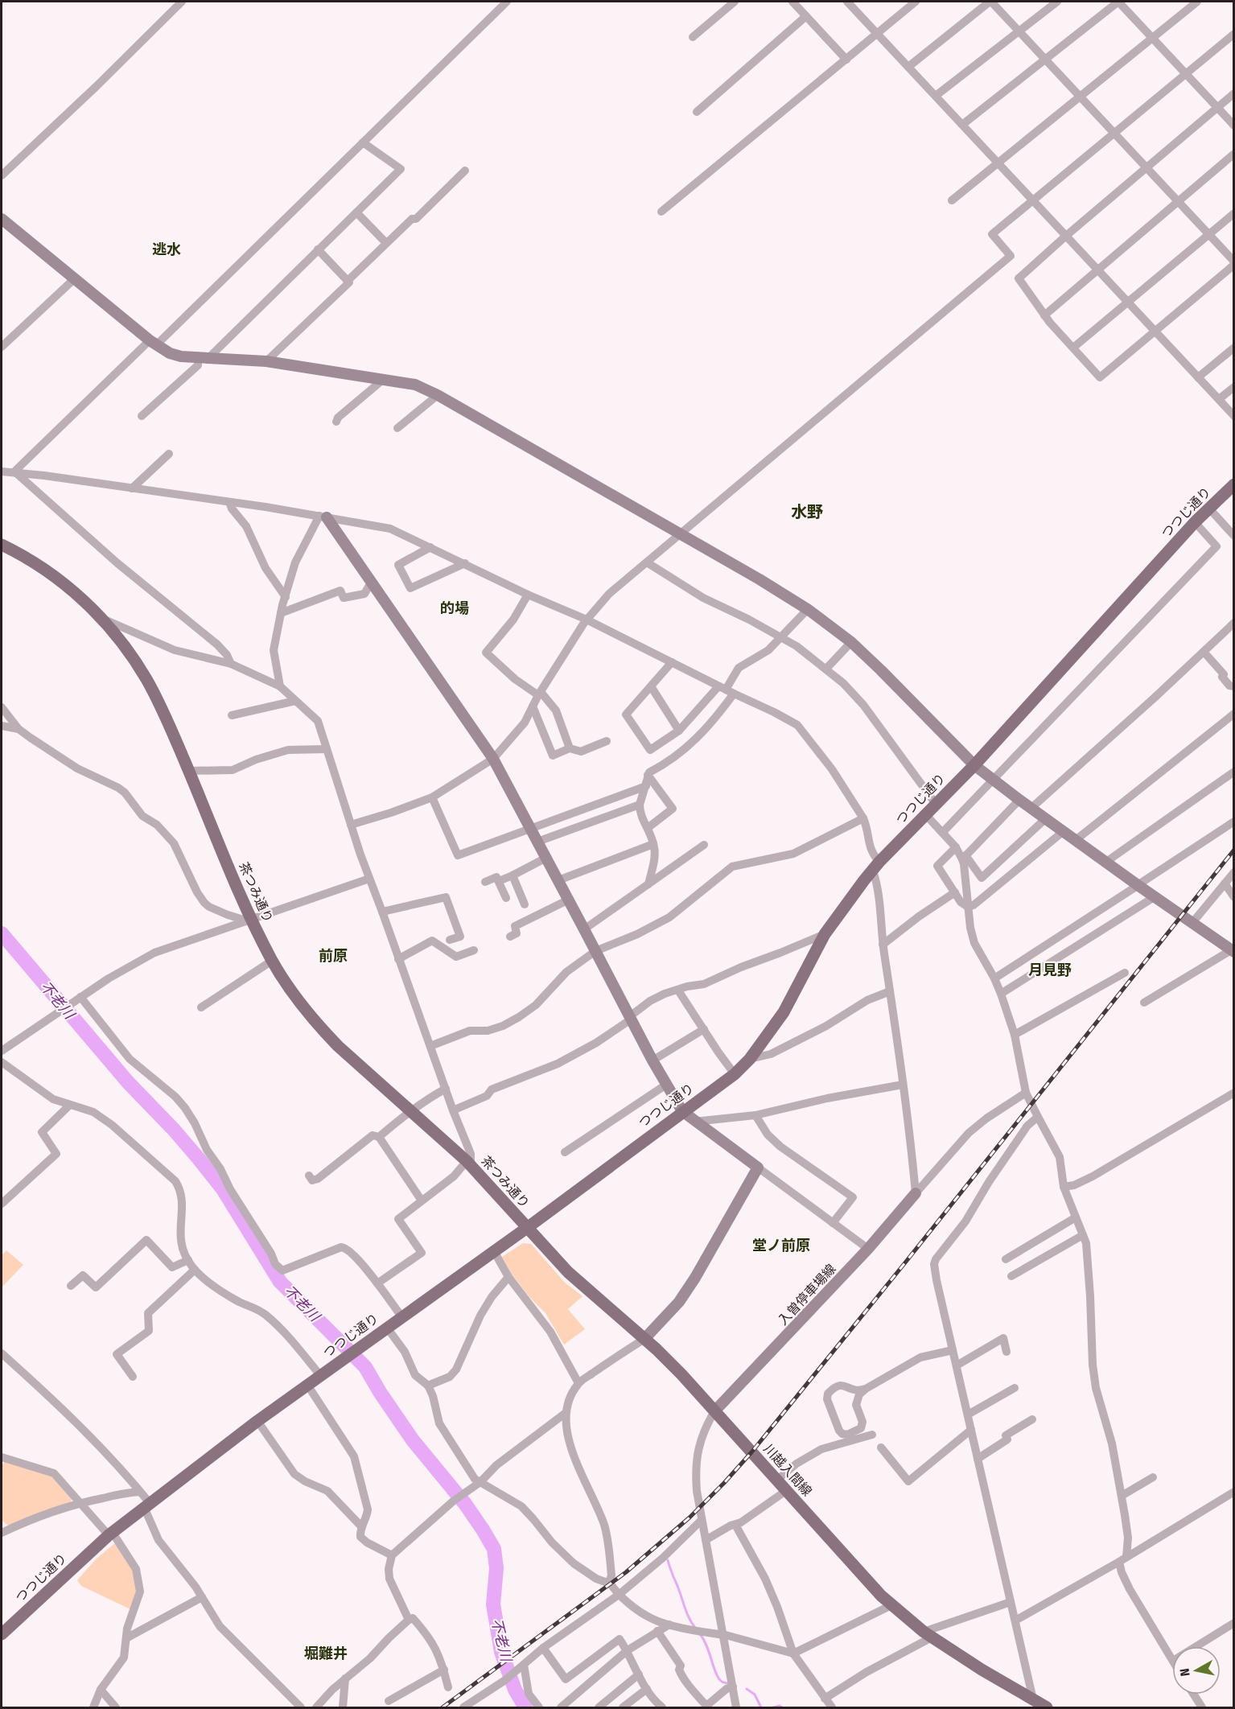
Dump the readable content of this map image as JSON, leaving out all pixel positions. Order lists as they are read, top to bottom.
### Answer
{
  "streets": {
    "main road": ["つつじ通り", "茶つみ通り", "川越入間線"],
    "street": ["入曽停車場線"]
  },
  "crossings": [
    ["つつじ通り", "茶つみ通り"],
    ["つつじ通り", "川越入間線"],
    ["茶つみ通り", "川越入間線"],
    ["入曽停車場線", "川越入間線"]
  ],
  "districts": [
    "逃水",
    "水野",
    "的場",
    "前原",
    "月見野",
    "堂ノ前原",
    "堀難井"
  ],
  "water": ["不老川"],
  "north": "left"
}
